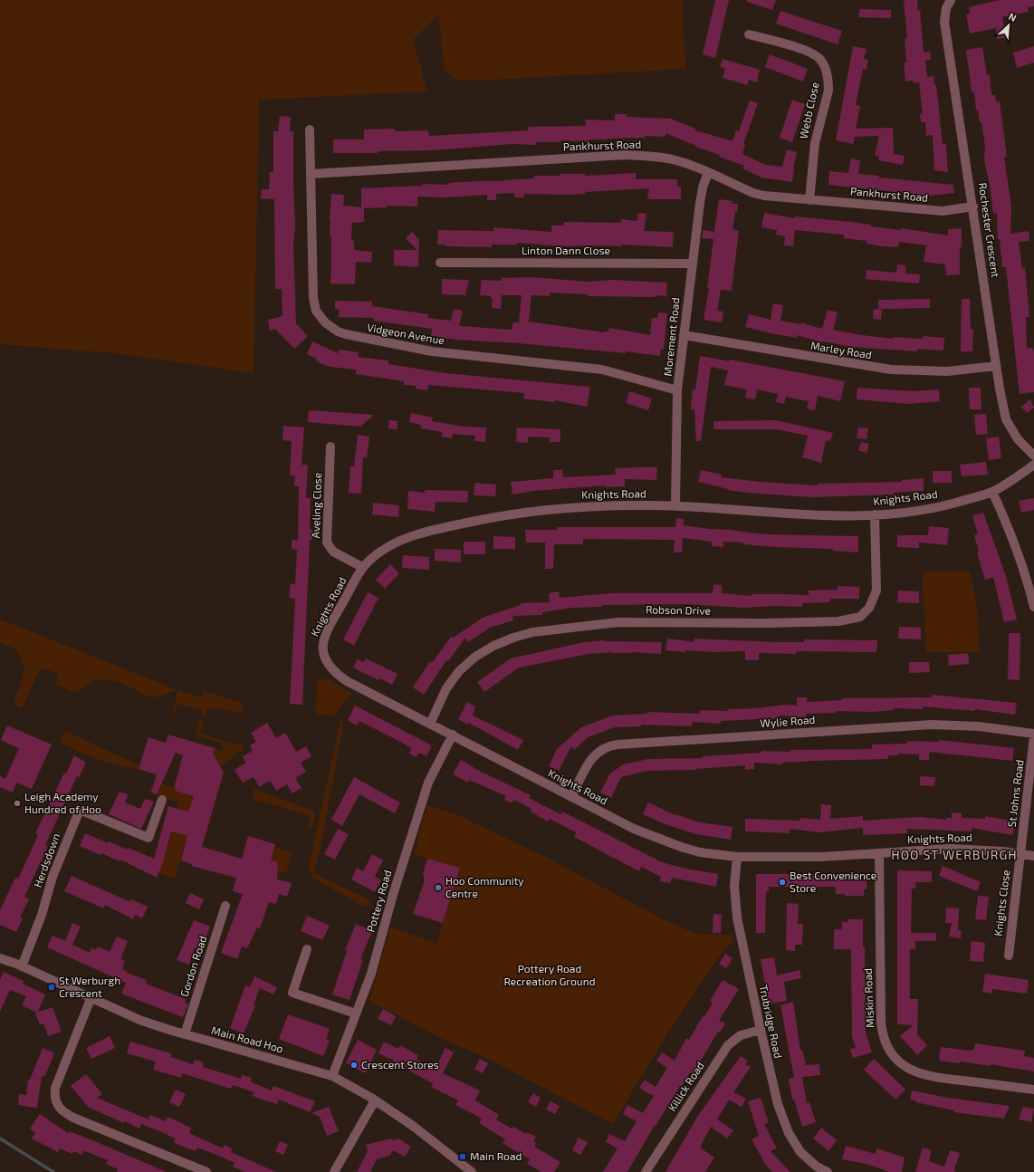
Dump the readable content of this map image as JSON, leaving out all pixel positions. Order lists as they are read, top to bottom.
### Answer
{
  "streets": {
    "street": [
      "Webb Close",
      "Pankhurst Road",
      "Rochester Crescent",
      "Linton Dann Close",
      "Vidgeon Avenue",
      "Morement Road",
      "Marley Road",
      "Knights Road",
      "Aveling Close",
      "Robson Drive",
      "Wylie Road",
      "St Johns Road",
      "Herdsdown",
      "Pottery Road",
      "Knights Close",
      "Gordon Road",
      "Miskin Road",
      "Trubridge Road",
      "Main Road Hoo",
      "Killick Road"
    ]
  },
  "crossings": [
    ["Webb Close", "Pankhurst Road"],
    ["Pankhurst Road", "Rochester Crescent"],
    ["Pankhurst Road", "Vidgeon Avenue"],
    ["Pankhurst Road", "Morement Road"],
    ["Rochester Crescent", "Marley Road"],
    ["Linton Dann Close", "Morement Road"],
    ["Vidgeon Avenue", "Morement Road"],
    ["Morement Road", "Marley Road"],
    ["Morement Road", "Knights Road"],
    ["Knights Road", "Aveling Close"],
    ["Knights Road", "Robson Drive"],
    ["Knights Road", "Wylie Road"],
    ["Knights Road", "St Johns Road"],
    ["Knights Road", "Pottery Road"],
    ["Knights Road", "Knights Close"],
    ["Knights Road", "Miskin Road"],
    ["Knights Road", "Trubridge Road"],
    ["Wylie Road", "St Johns Road"],
    ["St Johns Road", "Knights Close"],
    ["Herdsdown", "Main Road Hoo"],
    ["Pottery Road", "Main Road Hoo"],
    ["Gordon Road", "Main Road Hoo"],
    ["Trubridge Road", "Killick Road"]
  ],
  "districts": ["HOO ST WERBURGH"],
  "parks": ["Pottery Road Recreation Ground"],
  "places": {
    "other": [
      "Leigh Academy Hundred of Hoo",
      "Best Convenience Store",
      "Hoo Community Centre",
      "Crescent Stores"
    ],
    "transit": ["St Werburgh Crescent", "Main Road"]
  },
  "north": "top right"
}
